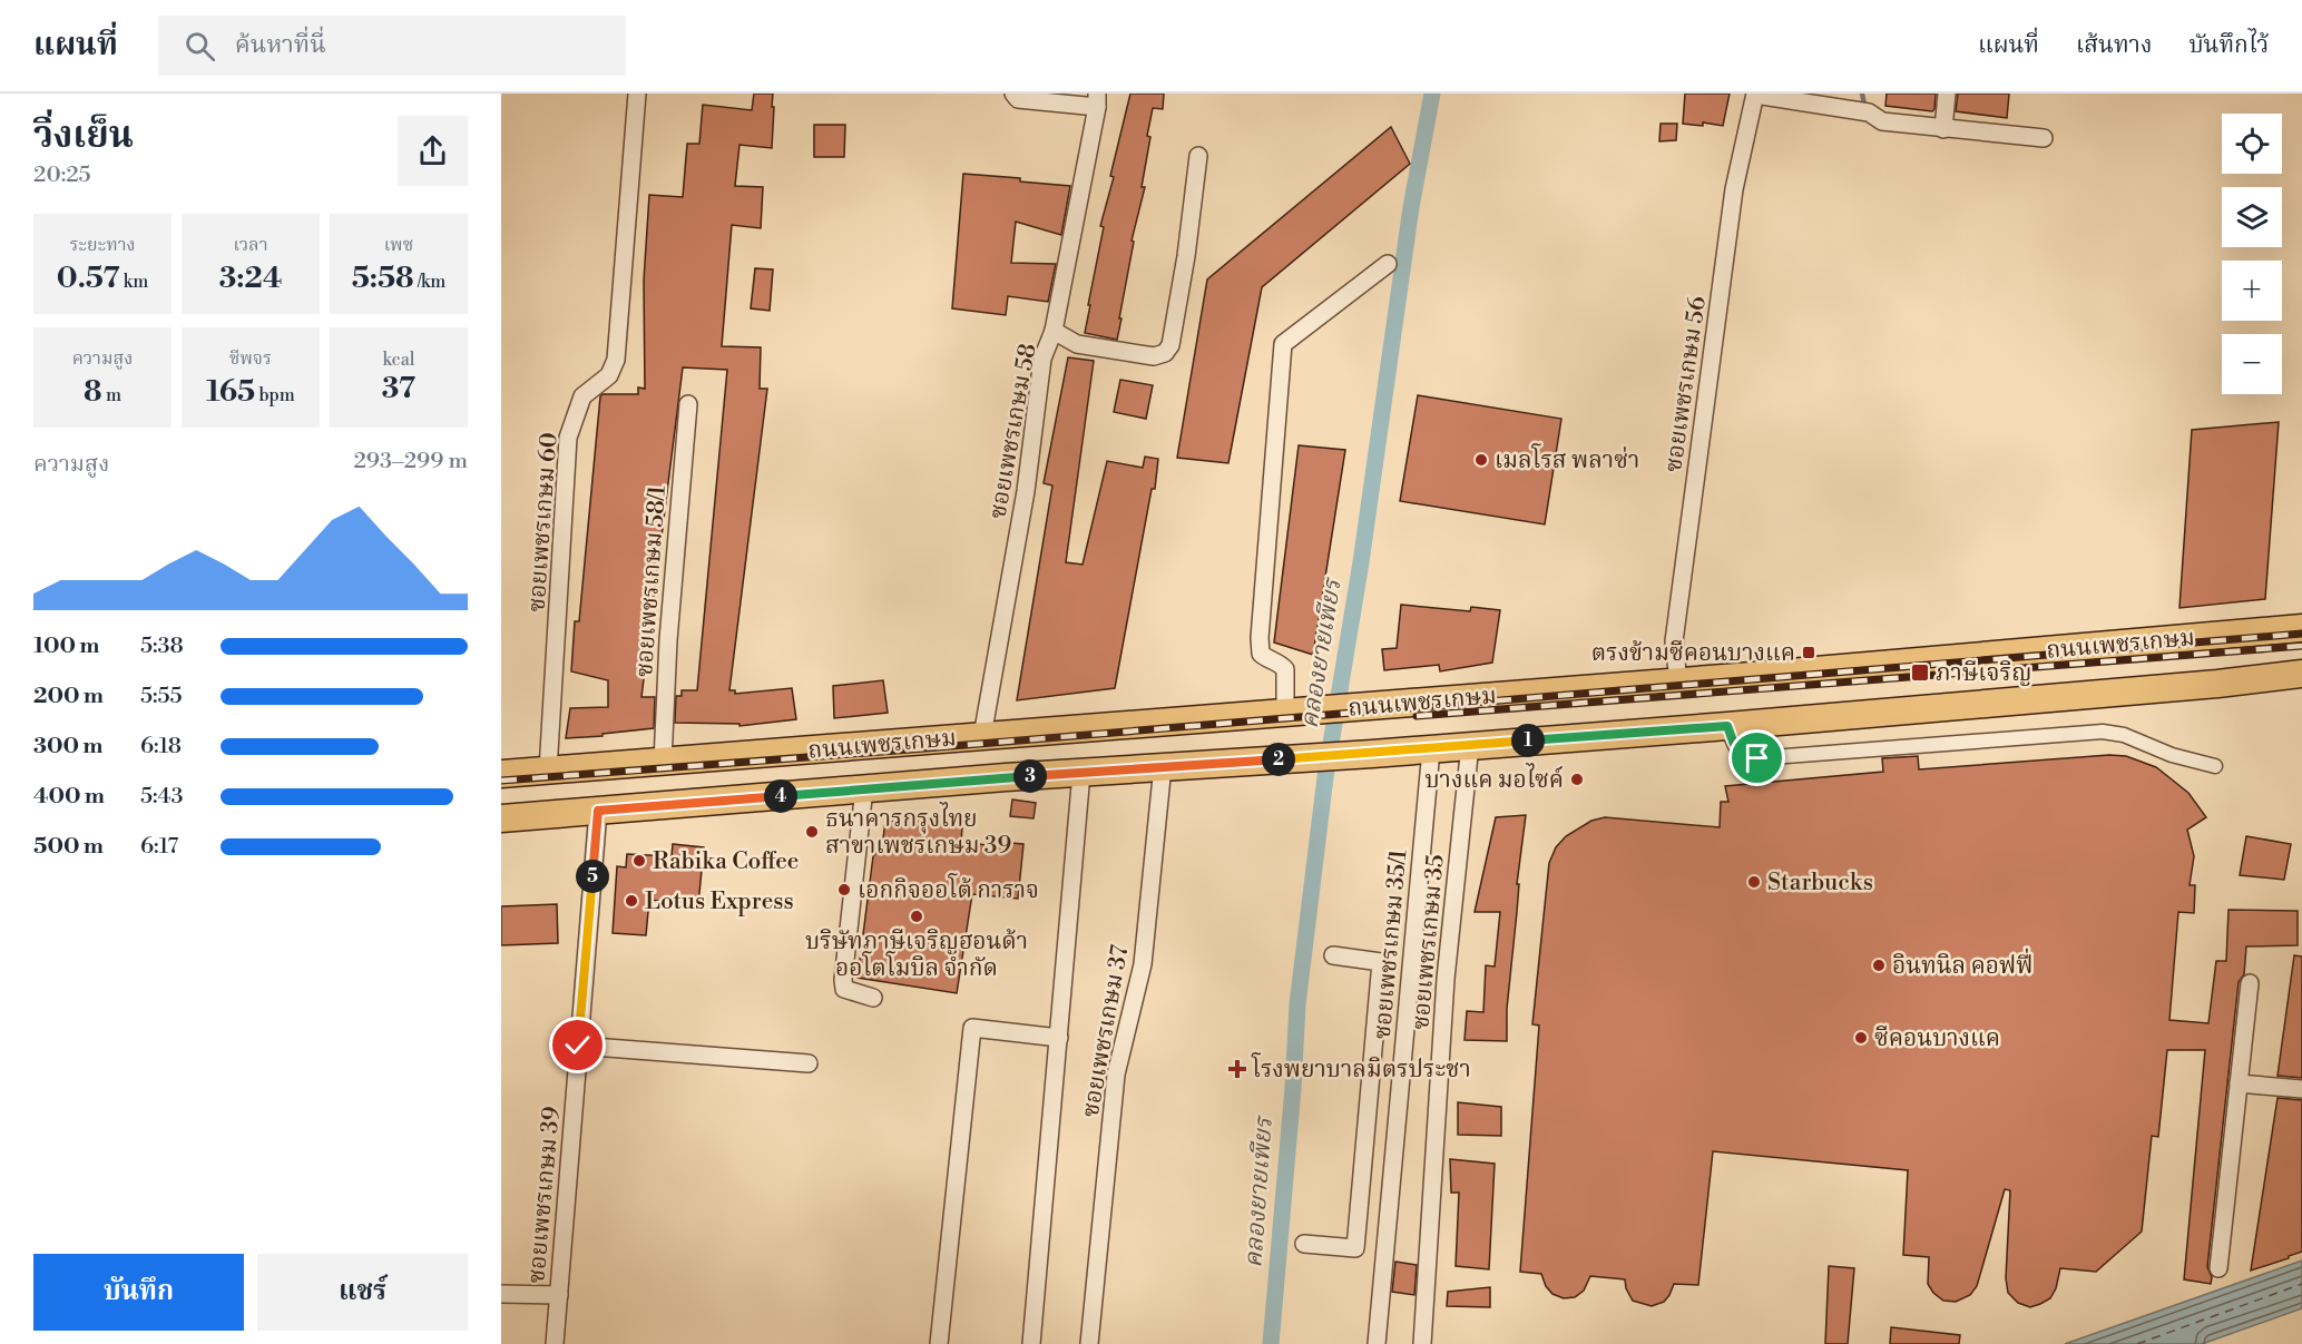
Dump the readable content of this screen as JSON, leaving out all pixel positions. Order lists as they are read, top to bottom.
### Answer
{
  "streets": {
    "main road": ["ถนนเพชรเกษม"],
    "street": [
      "ซอยเพชรเกษม 56",
      "ซอยเพชรเกษม 58",
      "ซอยเพชรเกษม 60",
      "ซอยเพชรเกษม 58/1",
      "ซอยเพชรเกษม 35",
      "ซอยเพชรเกษม 35/1",
      "ซอยเพชรเกษม 37",
      "ซอยเพชรเกษม 39"
    ]
  },
  "crossings": [
    ["ซอยเพชรเกษม 56", "ถนนเพชรเกษม"],
    ["ซอยเพชรเกษม 58", "ถนนเพชรเกษม"],
    ["ซอยเพชรเกษม 60", "ถนนเพชรเกษม"],
    ["ซอยเพชรเกษม 58/1", "ถนนเพชรเกษม"],
    ["ถนนเพชรเกษม", "ซอยเพชรเกษม 35"],
    ["ถนนเพชรเกษม", "ซอยเพชรเกษม 35/1"],
    ["ถนนเพชรเกษม", "ซอยเพชรเกษม 37"],
    ["ถนนเพชรเกษม", "ซอยเพชรเกษม 39"]
  ],
  "water": ["คลองยายเพียร"],
  "places": {
    "other": [
      "เมลโรส พลาซ่า",
      "บางแค มอไซค์",
      "ธนาคารกรุงไทย สาขาเพชรเกษม 39",
      "Rabika Coffee",
      "Starbucks",
      "เอกกิจออโต้ การาจ",
      "Lotus Express",
      "บริษัทภาษีเจริญฮอนด้า ออโตโมบิล จำกัด",
      "อินทนิล คอฟฟี่",
      "ซีคอนบางแค"
    ],
    "transit": ["ตรงข้ามซีคอนบางแค", "ภาษีเจริญ"],
    "health": ["โรงพยาบาลมิตรประชา"]
  },
  "page": {
    "header": "แผนที่",
    "search": "ค้นหาที่นี่",
    "nav": ["แผนที่", "เส้นทาง", "บันทึกไว้"],
    "heading": ["วิ่งเย็น", "20:25"],
    "map_buttons": ["+", "−"],
    "stats": [
      ["ระยะทาง", "0.57 km"],
      ["เวลา", "3:24"],
      ["เพซ", "5:58 /km"],
      ["ความสูง", "8 m"],
      ["ชีพจร", "165 bpm"],
      ["kcal", "37"]
    ],
    "chart": ["ความสูง", "293–299 m"],
    "list": [
      {
        "name": "100 m",
        "note": "5:38"
      },
      {
        "name": "200 m",
        "note": "5:55"
      },
      {
        "name": "300 m",
        "note": "6:18"
      },
      {
        "name": "400 m",
        "note": "5:43"
      },
      {
        "name": "500 m",
        "note": "6:17"
      }
    ],
    "pins": [
      "1",
      "2",
      "3",
      "4",
      "5"
    ],
    "buttons": ["บันทึก", "แชร์"]
  }
}
